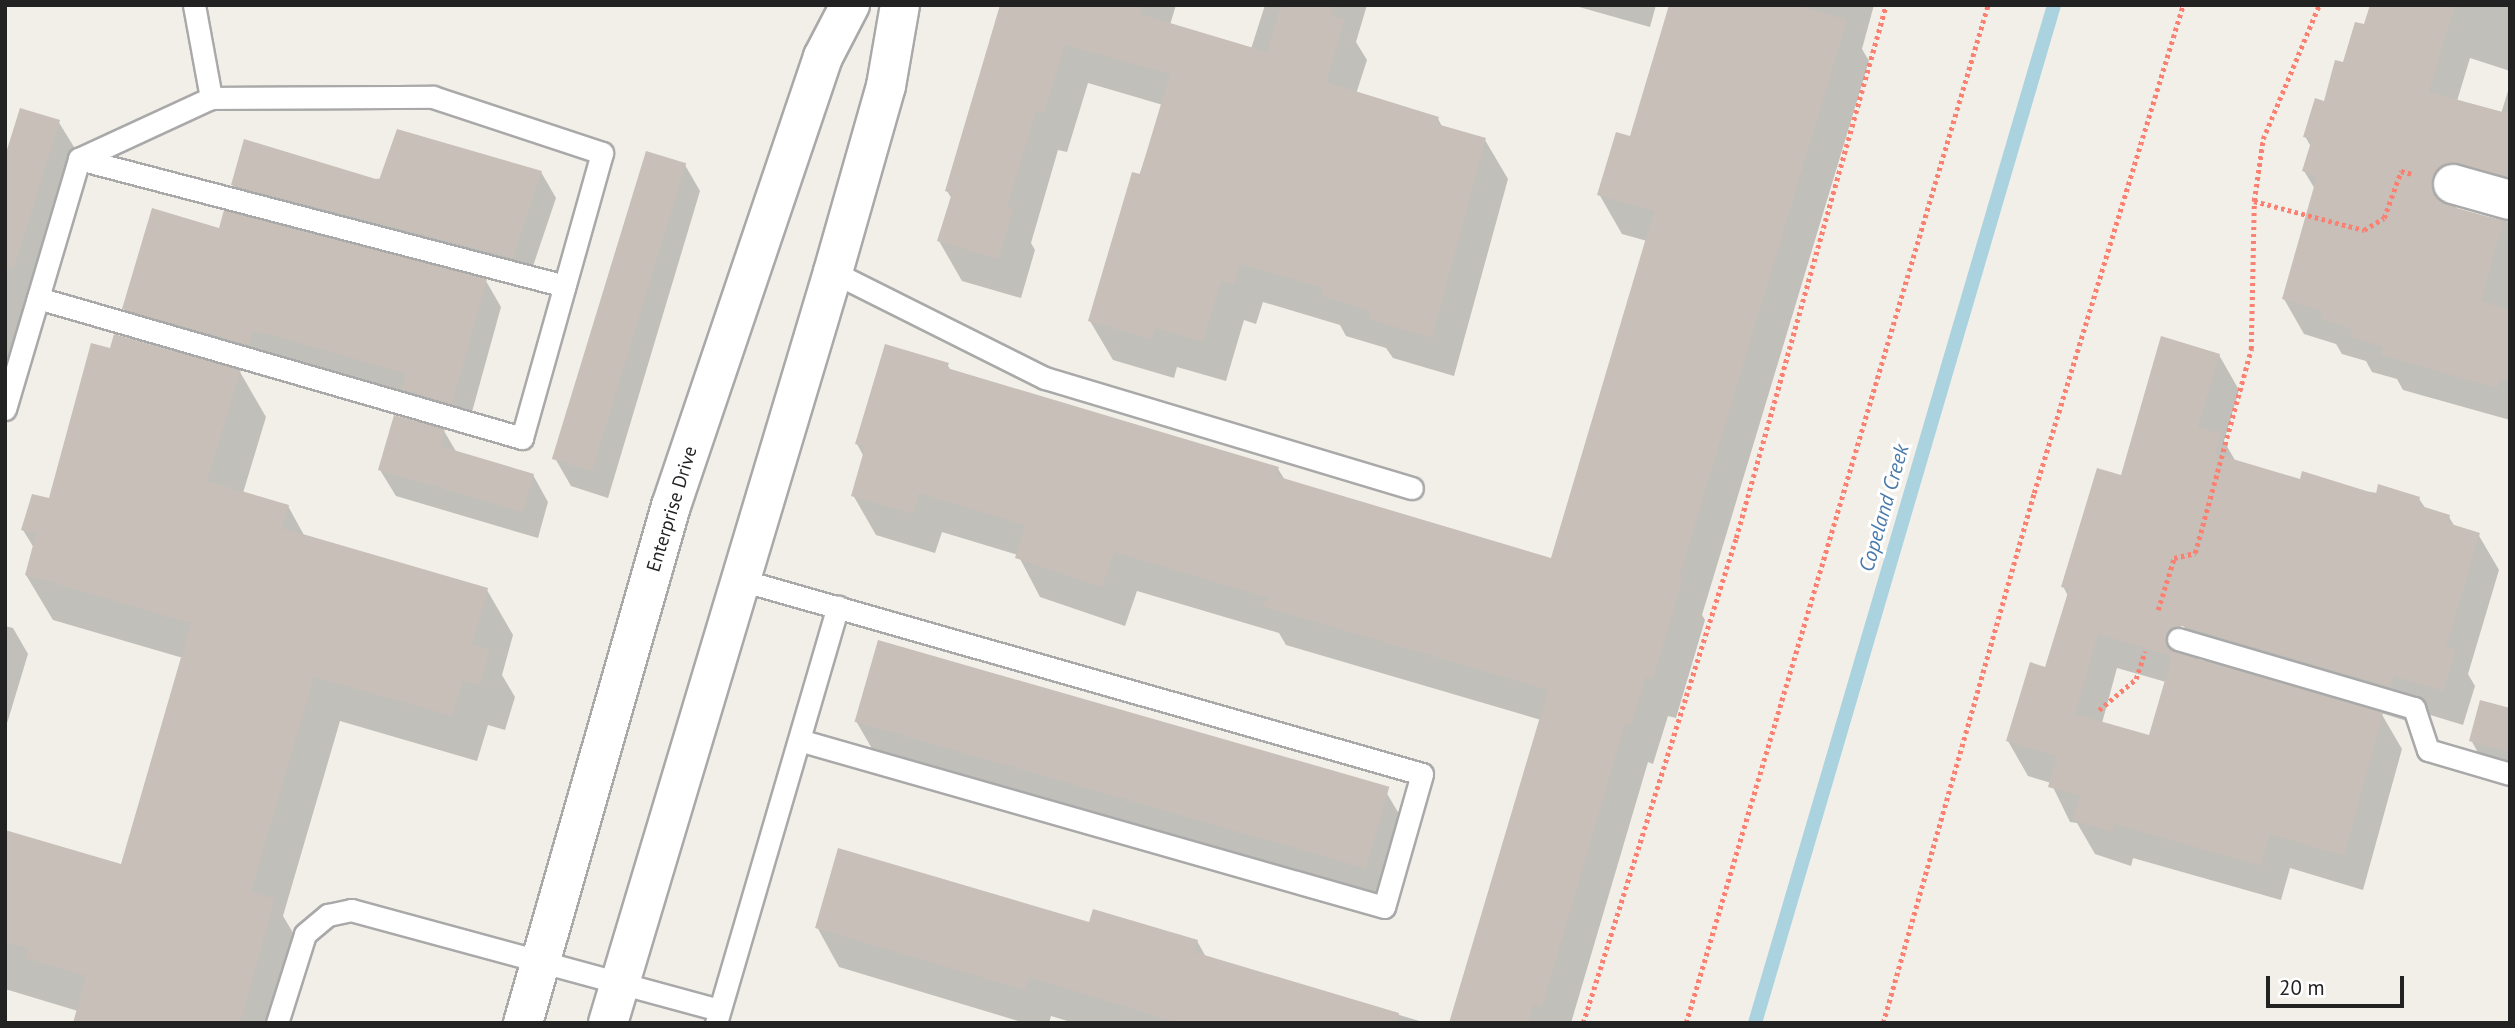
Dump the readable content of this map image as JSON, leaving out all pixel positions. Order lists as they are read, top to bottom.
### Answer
{
  "streets": {
    "street": ["Enterprise Drive"]
  },
  "water": ["Copeland Creek"],
  "scale_bar": "20 m"
}
